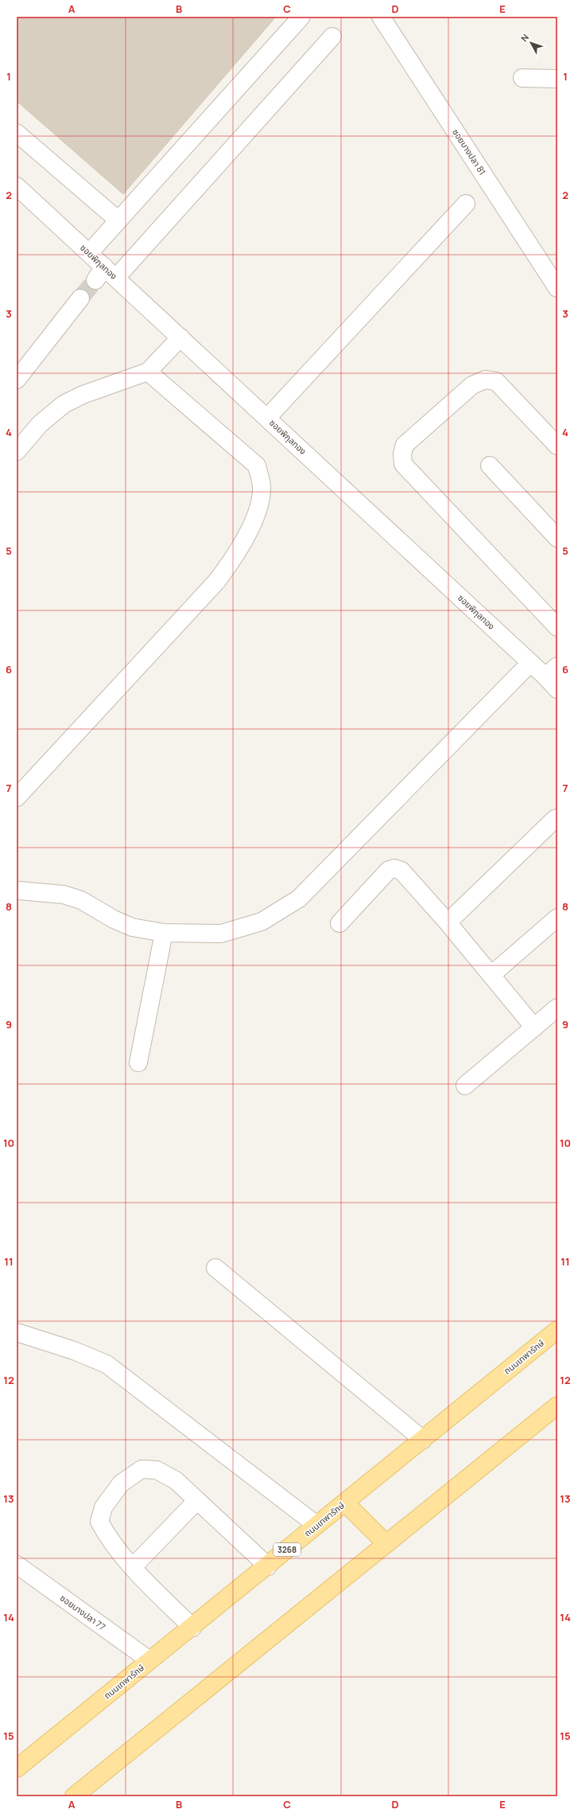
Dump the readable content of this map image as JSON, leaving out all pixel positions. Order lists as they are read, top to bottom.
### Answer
{
  "streets": {
    "main road": ["ถนนเทพารักษ์", "3268"],
    "street": ["ซอยบางปลา 81", "ซอยพิกุลทอง", "ซอยบางปลา 77"]
  },
  "crossings": [
    ["ถนนเทพารักษ์", "ซอยบางปลา 77"]
  ],
  "north": "top left",
  "grid": {
    "columns": [
      "A",
      "B",
      "C",
      "D",
      "E"
    ],
    "rows": [
      "1",
      "2",
      "3",
      "4",
      "5",
      "6",
      "7",
      "8",
      "9",
      "10",
      "11",
      "12",
      "13",
      "14",
      "15"
    ]
  }
}
